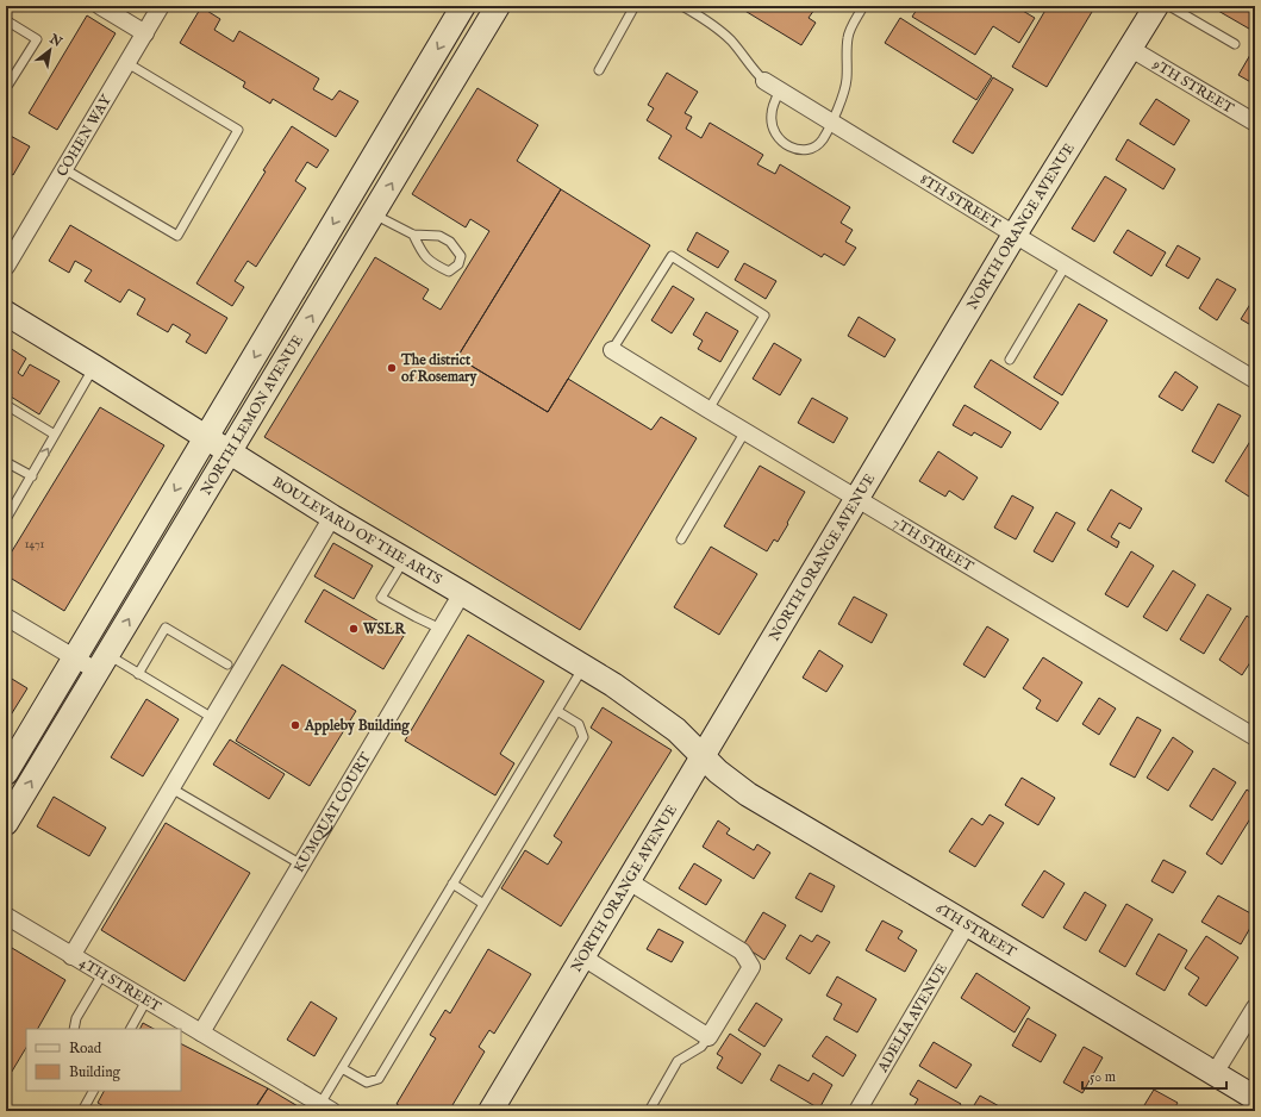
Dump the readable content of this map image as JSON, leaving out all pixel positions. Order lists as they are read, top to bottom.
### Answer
{
  "streets": {
    "street": [
      "9TH STREET",
      "COHEN WAY",
      "8TH STREET",
      "NORTH ORANGE AVENUE",
      "NORTH LEMON AVENUE",
      "BOULEVARD OF THE ARTS",
      "7TH STREET",
      "KUMQUAT COURT",
      "6TH STREET",
      "4TH STREET",
      "ADELIA AVENUE"
    ]
  },
  "crossings": [
    ["9TH STREET", "NORTH ORANGE AVENUE"],
    ["8TH STREET", "NORTH ORANGE AVENUE"],
    ["NORTH ORANGE AVENUE", "BOULEVARD OF THE ARTS"],
    ["NORTH ORANGE AVENUE", "7TH STREET"],
    ["NORTH ORANGE AVENUE", "6TH STREET"],
    ["NORTH LEMON AVENUE", "BOULEVARD OF THE ARTS"],
    ["BOULEVARD OF THE ARTS", "KUMQUAT COURT"],
    ["BOULEVARD OF THE ARTS", "6TH STREET"],
    ["KUMQUAT COURT", "4TH STREET"],
    ["6TH STREET", "ADELIA AVENUE"]
  ],
  "places": ["The district of Rosemary", "WSLR", "Appleby Building"],
  "house_numbers": ["1471"],
  "legend": ["Road", "Building"],
  "scale_bar": "50 m",
  "north": "top right"
}
